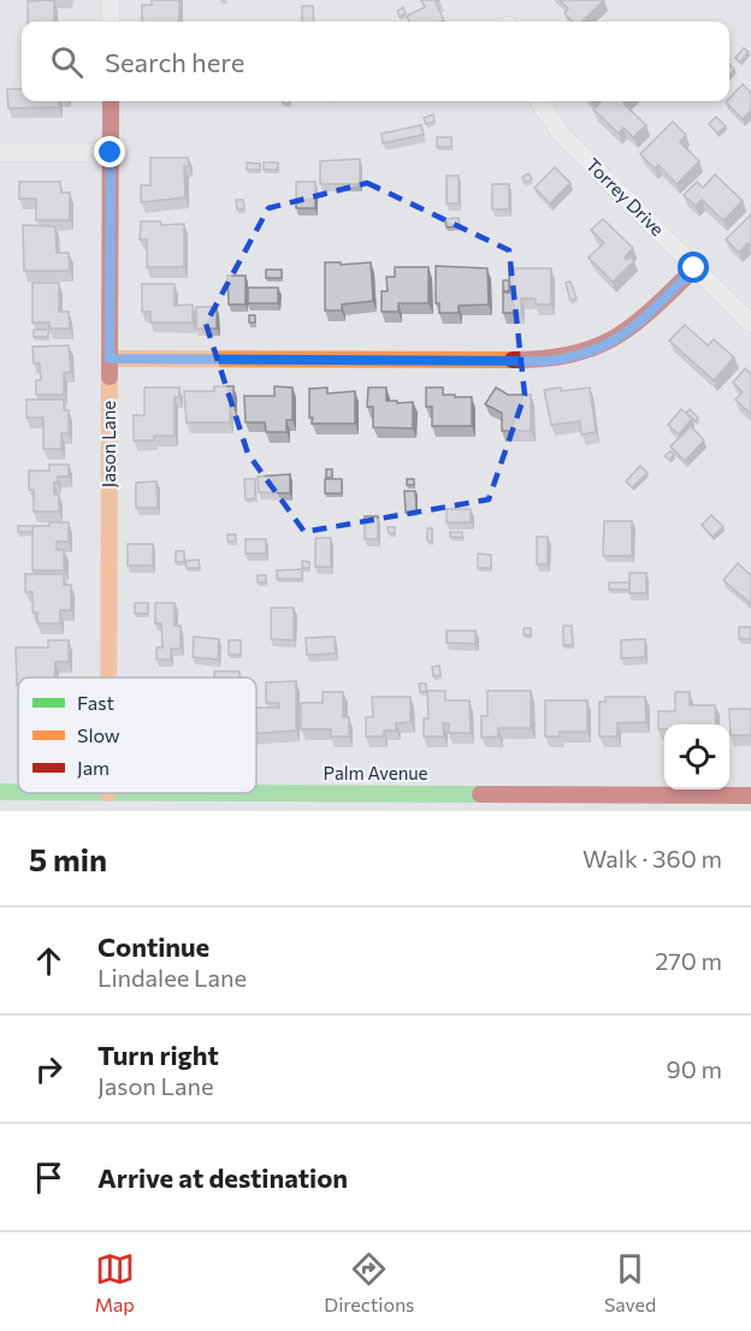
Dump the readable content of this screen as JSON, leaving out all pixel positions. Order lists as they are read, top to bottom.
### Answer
{
  "streets": {
    "street": ["Torrey Drive", "Jason Lane", "Palm Avenue"]
  },
  "legend": ["Fast", "Slow", "Jam"],
  "page": {
    "search": "Search here",
    "heading": ["5 min", "Walk · 360 m"],
    "list": [
      ["Continue", "Lindalee Lane", "270 m"],
      ["Turn right", "Jason Lane", "90 m"],
      "Arrive at destination"
    ],
    "nav": ["Map", "Directions", "Saved"]
  }
}
